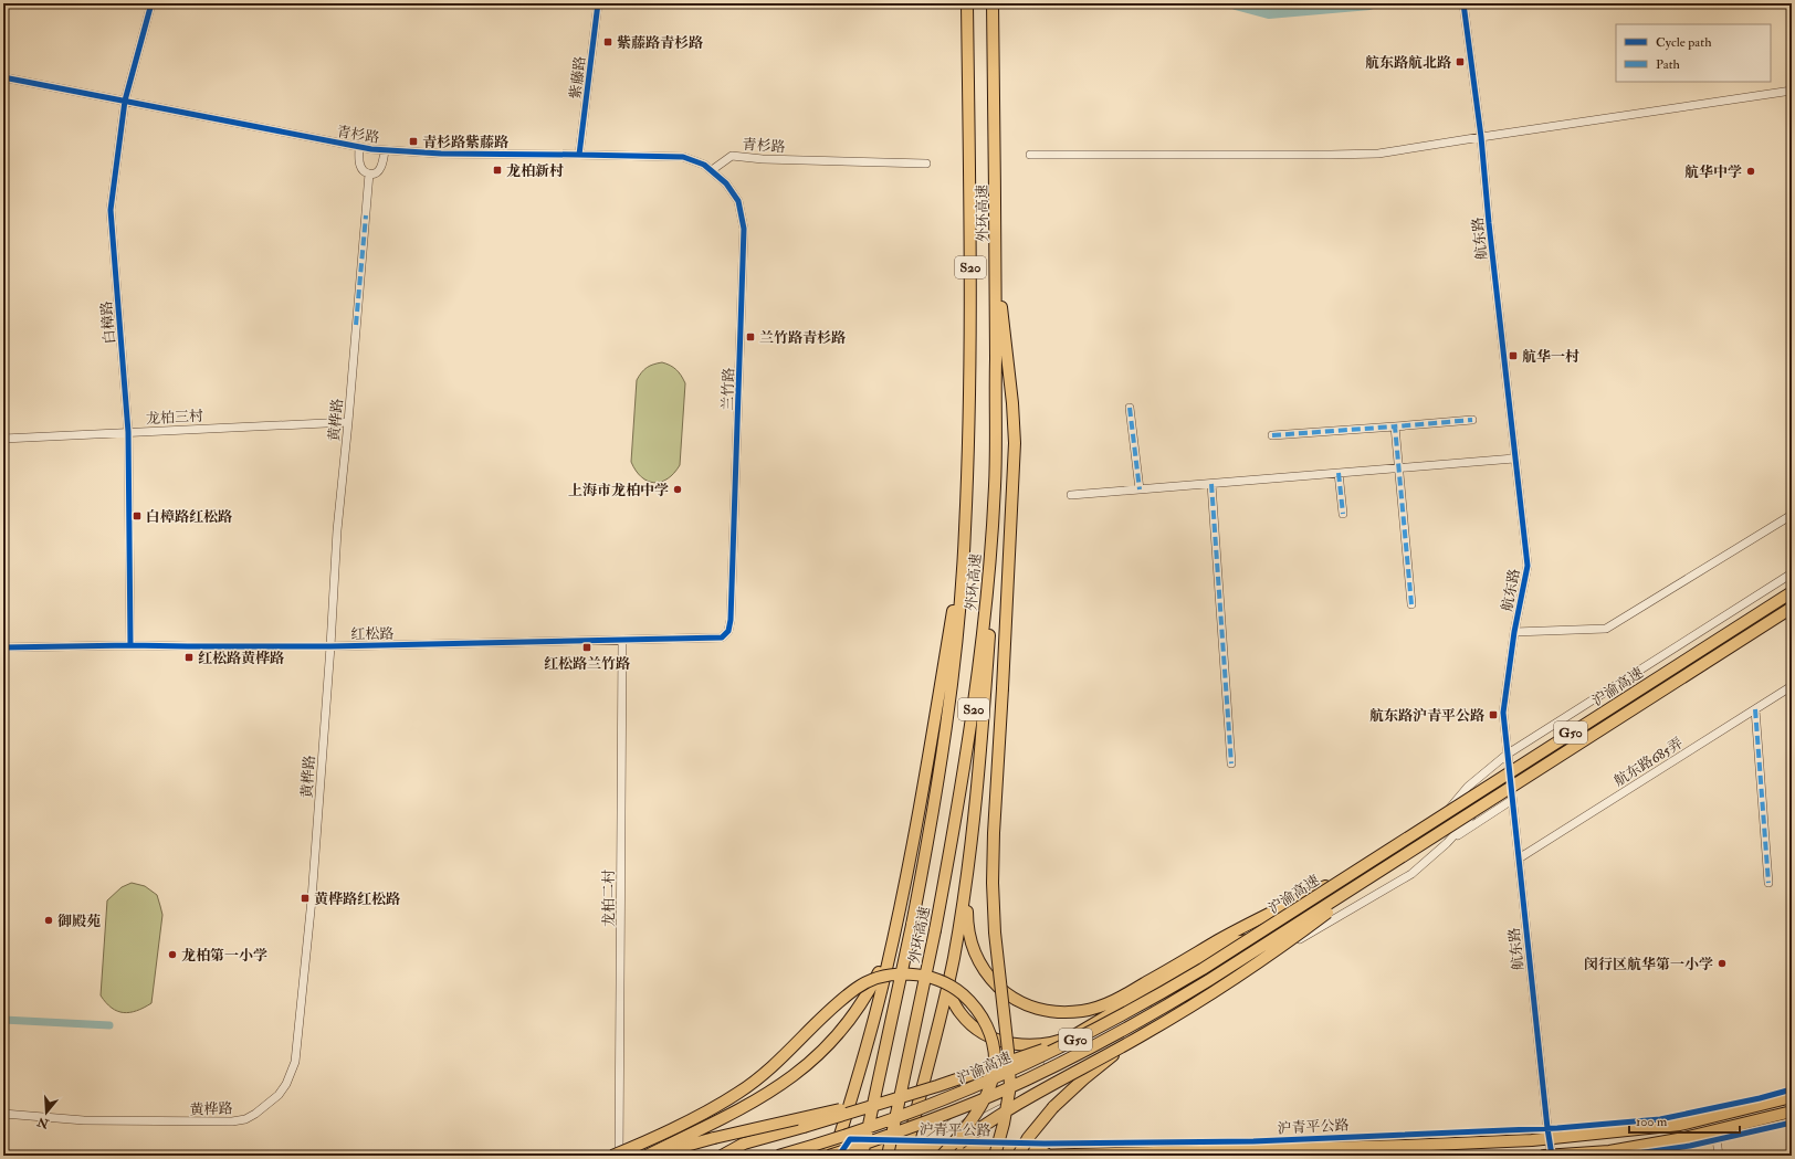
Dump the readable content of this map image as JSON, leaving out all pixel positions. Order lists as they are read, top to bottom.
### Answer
{
  "streets": {
    "highway": [
      "外环高速",
      "S20",
      "沪渝高速",
      "G50",
      "沪青平公路"
    ],
    "street": [
      "紫藤路",
      "青杉路",
      "航东路",
      "白樟路",
      "兰竹路",
      "龙柏三村",
      "黄桦路",
      "红松路",
      "航东路685弄",
      "龙柏二村"
    ]
  },
  "crossings": [
    ["紫藤路", "青杉路"],
    ["青杉路", "白樟路"],
    ["青杉路", "兰竹路"],
    ["航东路", "航东路685弄"],
    ["航东路", "沪青平公路"],
    ["白樟路", "龙柏三村"],
    ["白樟路", "红松路"],
    ["兰竹路", "红松路"],
    ["龙柏三村", "黄桦路"],
    ["黄桦路", "红松路"],
    ["红松路", "龙柏二村"]
  ],
  "places": {
    "transit": [
      "紫藤路青杉路",
      "航东路航北路",
      "青杉路紫藤路",
      "龙柏新村",
      "兰竹路青杉路",
      "航华一村",
      "白樟路红松路",
      "红松路兰竹路",
      "红松路黄桦路",
      "航东路沪青平公路",
      "黄桦路红松路"
    ],
    "other": [
      "航华中学",
      "上海市龙柏中学",
      "御殿苑",
      "龙柏第一小学",
      "闵行区航华第一小学"
    ]
  },
  "legend": ["Cycle path", "Path"],
  "scale_bar": "100 m",
  "north": "bottom"
}
